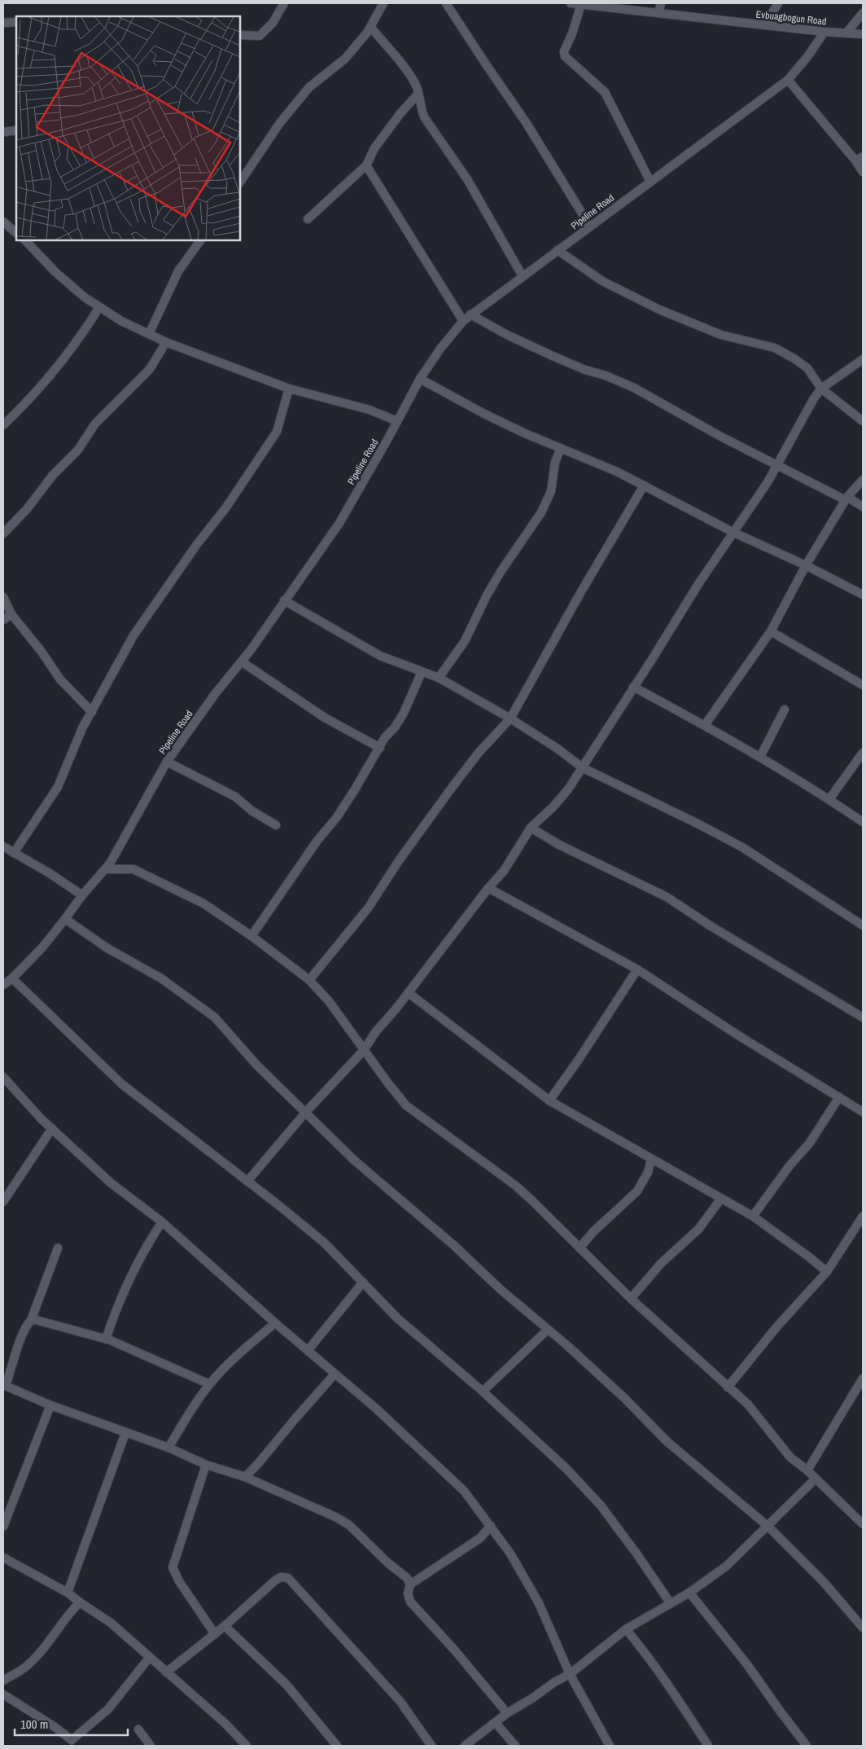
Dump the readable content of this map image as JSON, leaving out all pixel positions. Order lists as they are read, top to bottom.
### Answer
{
  "streets": {
    "street": ["Evbuagbogun Road", "Pipeline Road"]
  },
  "crossings": [
    ["Evbuagbogun Road", "Pipeline Road"]
  ],
  "scale_bar": "100 m"
}
